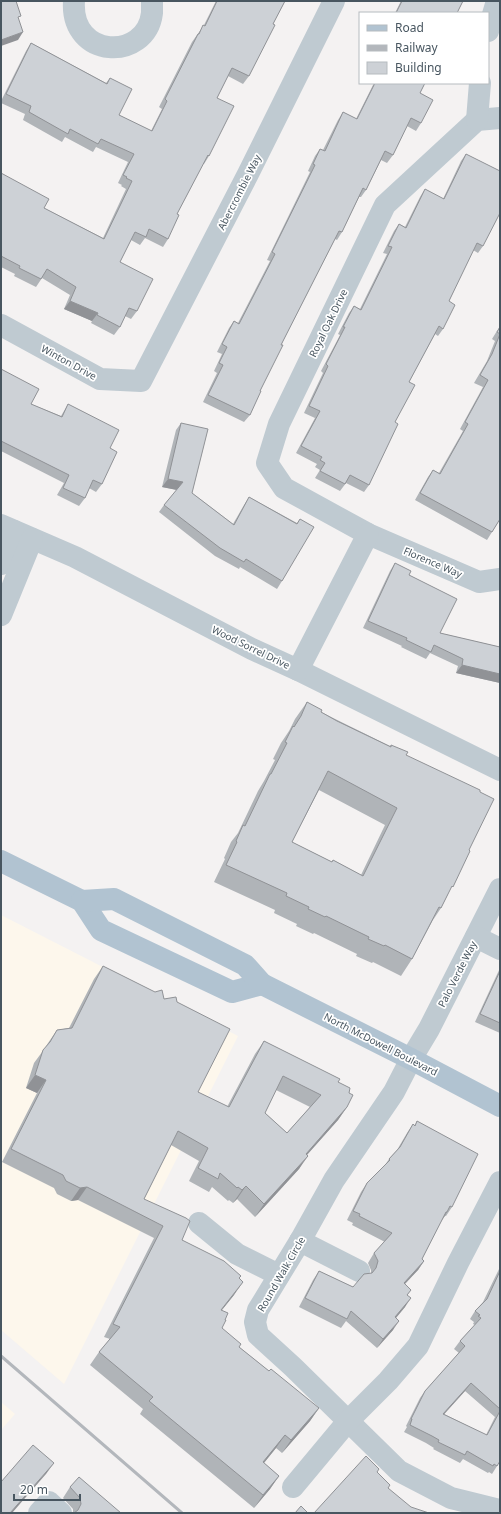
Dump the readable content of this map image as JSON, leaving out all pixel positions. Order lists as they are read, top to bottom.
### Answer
{
  "streets": {
    "main road": ["North McDowell Boulevard"],
    "street": [
      "Abercrombie Way",
      "Royal Oak Drive",
      "Winton Drive",
      "Florence Way",
      "Wood Sorrel Drive",
      "Palo Verde Way",
      "Round Walk Circle"
    ]
  },
  "crossings": [
    ["Abercrombie Way", "Winton Drive"],
    ["Royal Oak Drive", "Florence Way"],
    ["Palo Verde Way", "North McDowell Boulevard"],
    ["Palo Verde Way", "Round Walk Circle"],
    ["North McDowell Boulevard", "Round Walk Circle"]
  ],
  "legend": ["Road", "Railway", "Building"],
  "scale_bar": "20 m"
}
